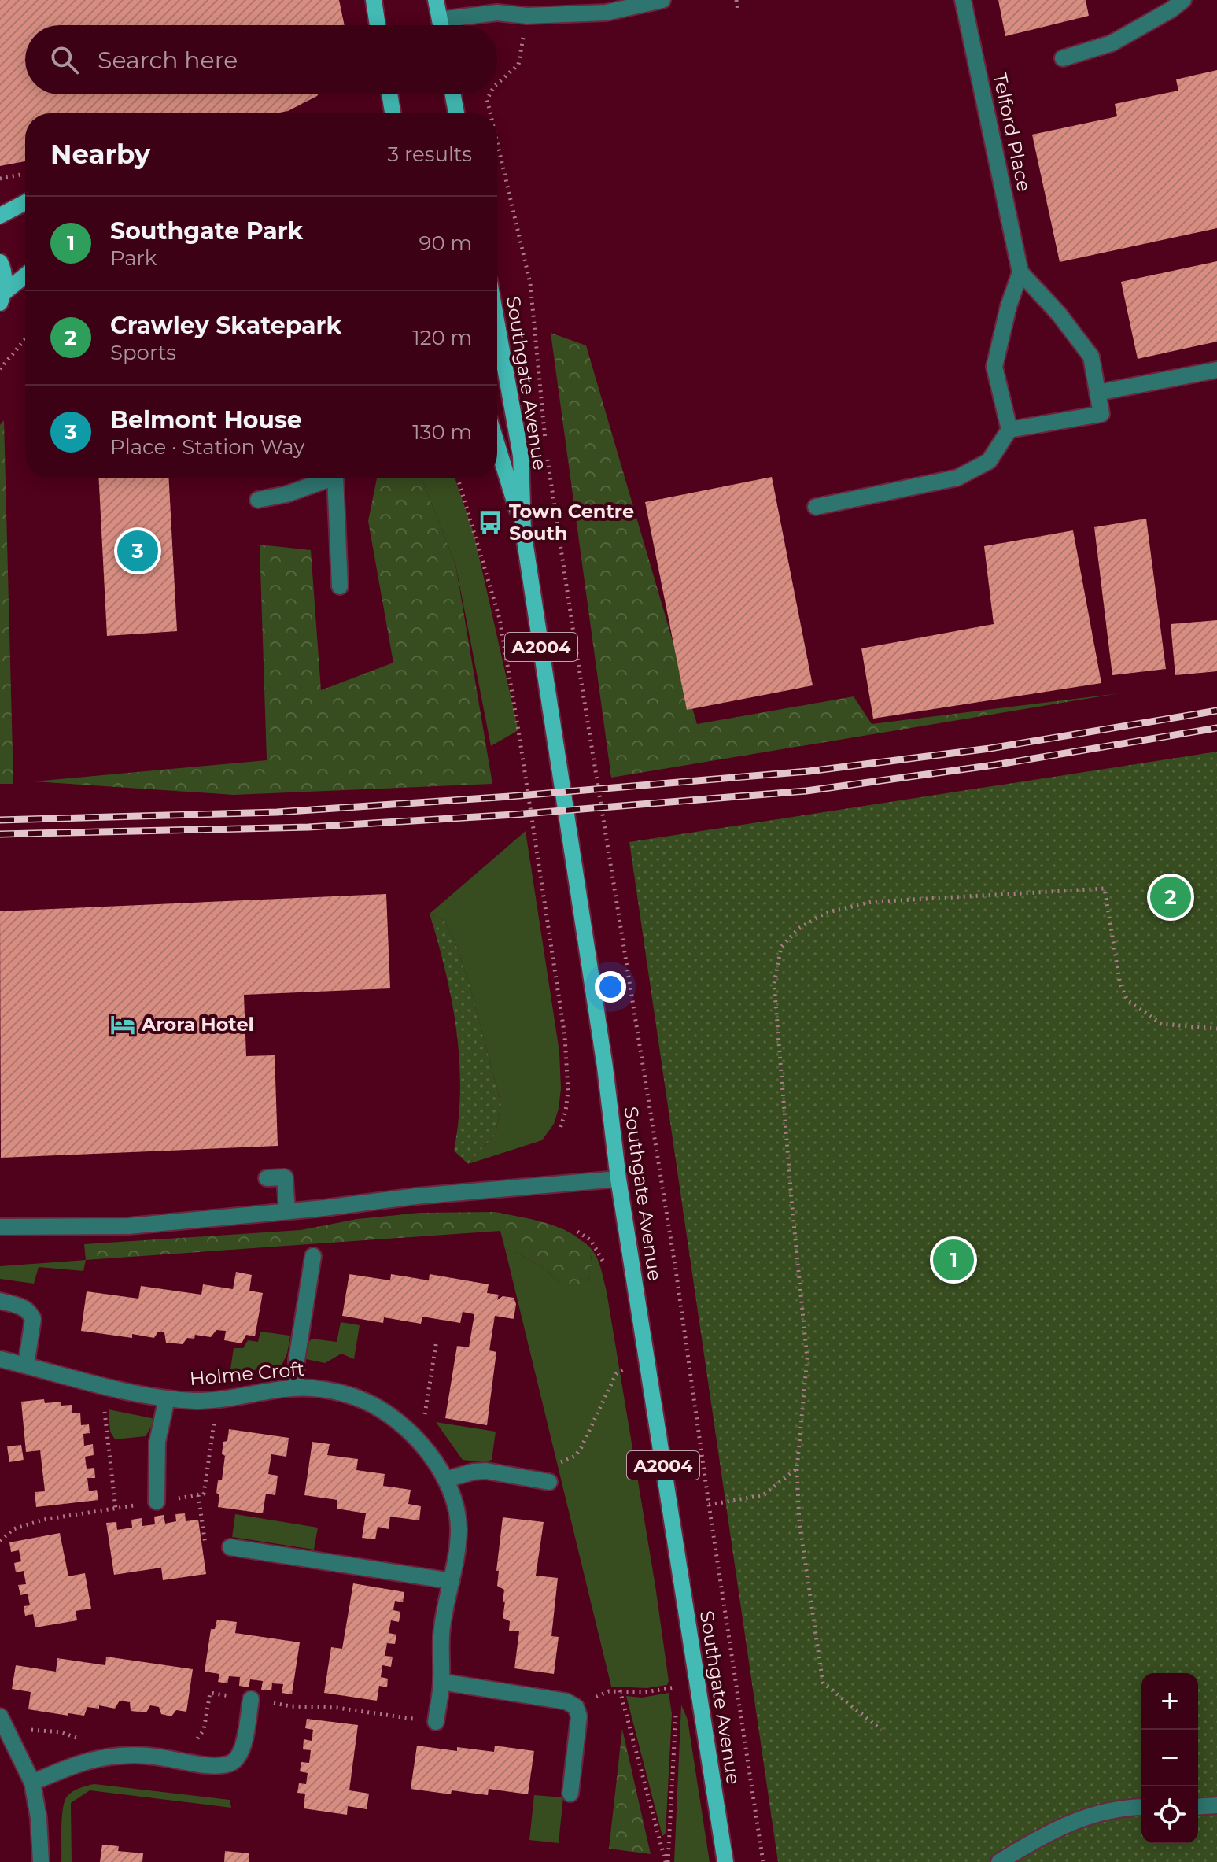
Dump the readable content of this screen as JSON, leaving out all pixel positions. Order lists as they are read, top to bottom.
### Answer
{
  "streets": {
    "main road": ["Southgate Avenue", "A2004"],
    "street": ["Telford Place", "Holme Croft"]
  },
  "places": {
    "bus stop": ["Town Centre South"],
    "hotel": ["Arora Hotel"]
  },
  "page": {
    "search": "Search here",
    "heading": ["Nearby", "3 results"],
    "list": [
      {
        "mark": "1",
        "name": "Southgate Park",
        "note": "Park",
        "value": "90 m"
      },
      {
        "mark": "2",
        "name": "Crawley Skatepark",
        "note": "Sports",
        "value": "120 m"
      },
      {
        "mark": "3",
        "name": "Belmont House",
        "note": "Place · Station Way",
        "value": "130 m"
      }
    ],
    "pins": ["3", "2", "1"],
    "map_buttons": ["+", "−"]
  }
}
